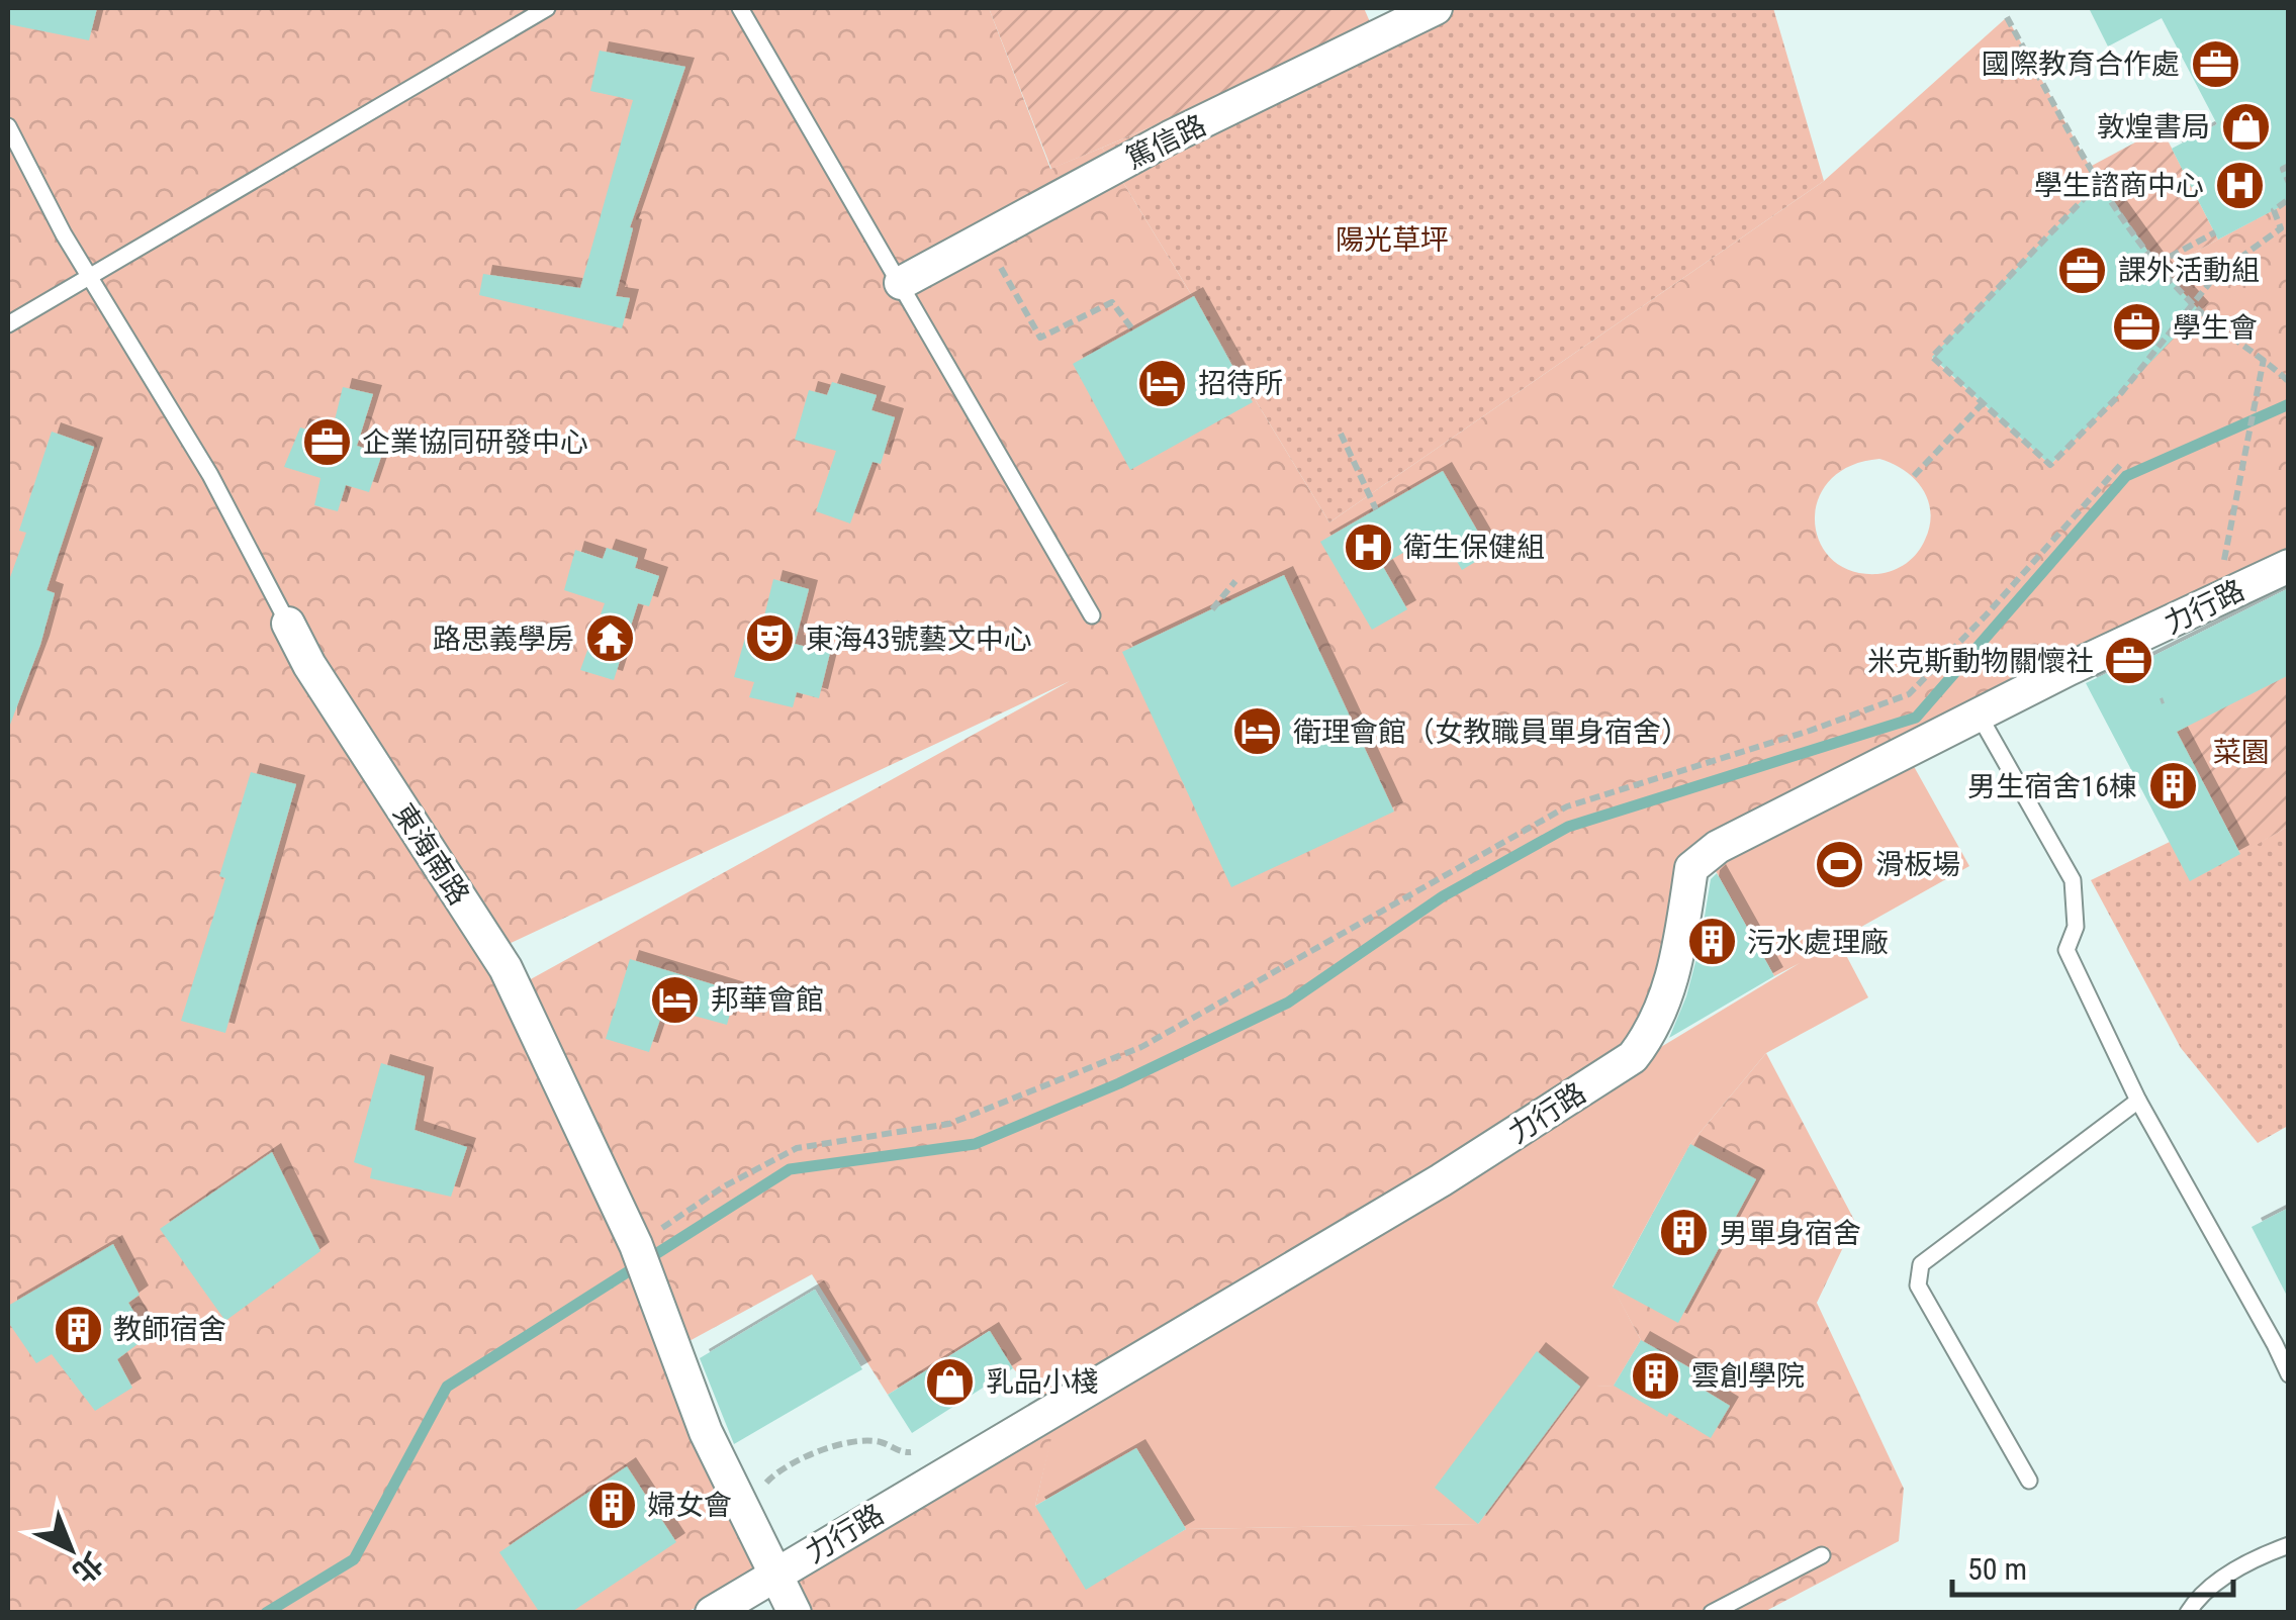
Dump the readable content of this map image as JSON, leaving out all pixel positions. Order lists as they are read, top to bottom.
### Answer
{
  "streets": {
    "street": ["篤信路", "力行路", "東海南路"]
  },
  "crossings": [
    ["力行路", "東海南路"]
  ],
  "parks": ["陽光草坪", "菜園"],
  "places": {
    "office": [
      "國際教育合作處",
      "課外活動組",
      "學生會",
      "企業協同研發中心",
      "米克斯動物關懷社"
    ],
    "shop": ["敦煌書局", "乳品小棧"],
    "hospital": ["學生諮商中心", "衛生保健組"],
    "hotel": ["招待所", "衛理會館（女教職員單身宿舍）", "邦華會館"],
    "temple": ["路思義學房"],
    "theatre": ["東海43號藝文中心"],
    "building": [
      "男生宿舍16棟",
      "污水處理廠",
      "男單身宿舍",
      "教師宿舍",
      "雲創學院",
      "婦女會"
    ],
    "sports": ["滑板場"]
  },
  "scale_bar": "50 m",
  "north": "bottom right"
}
